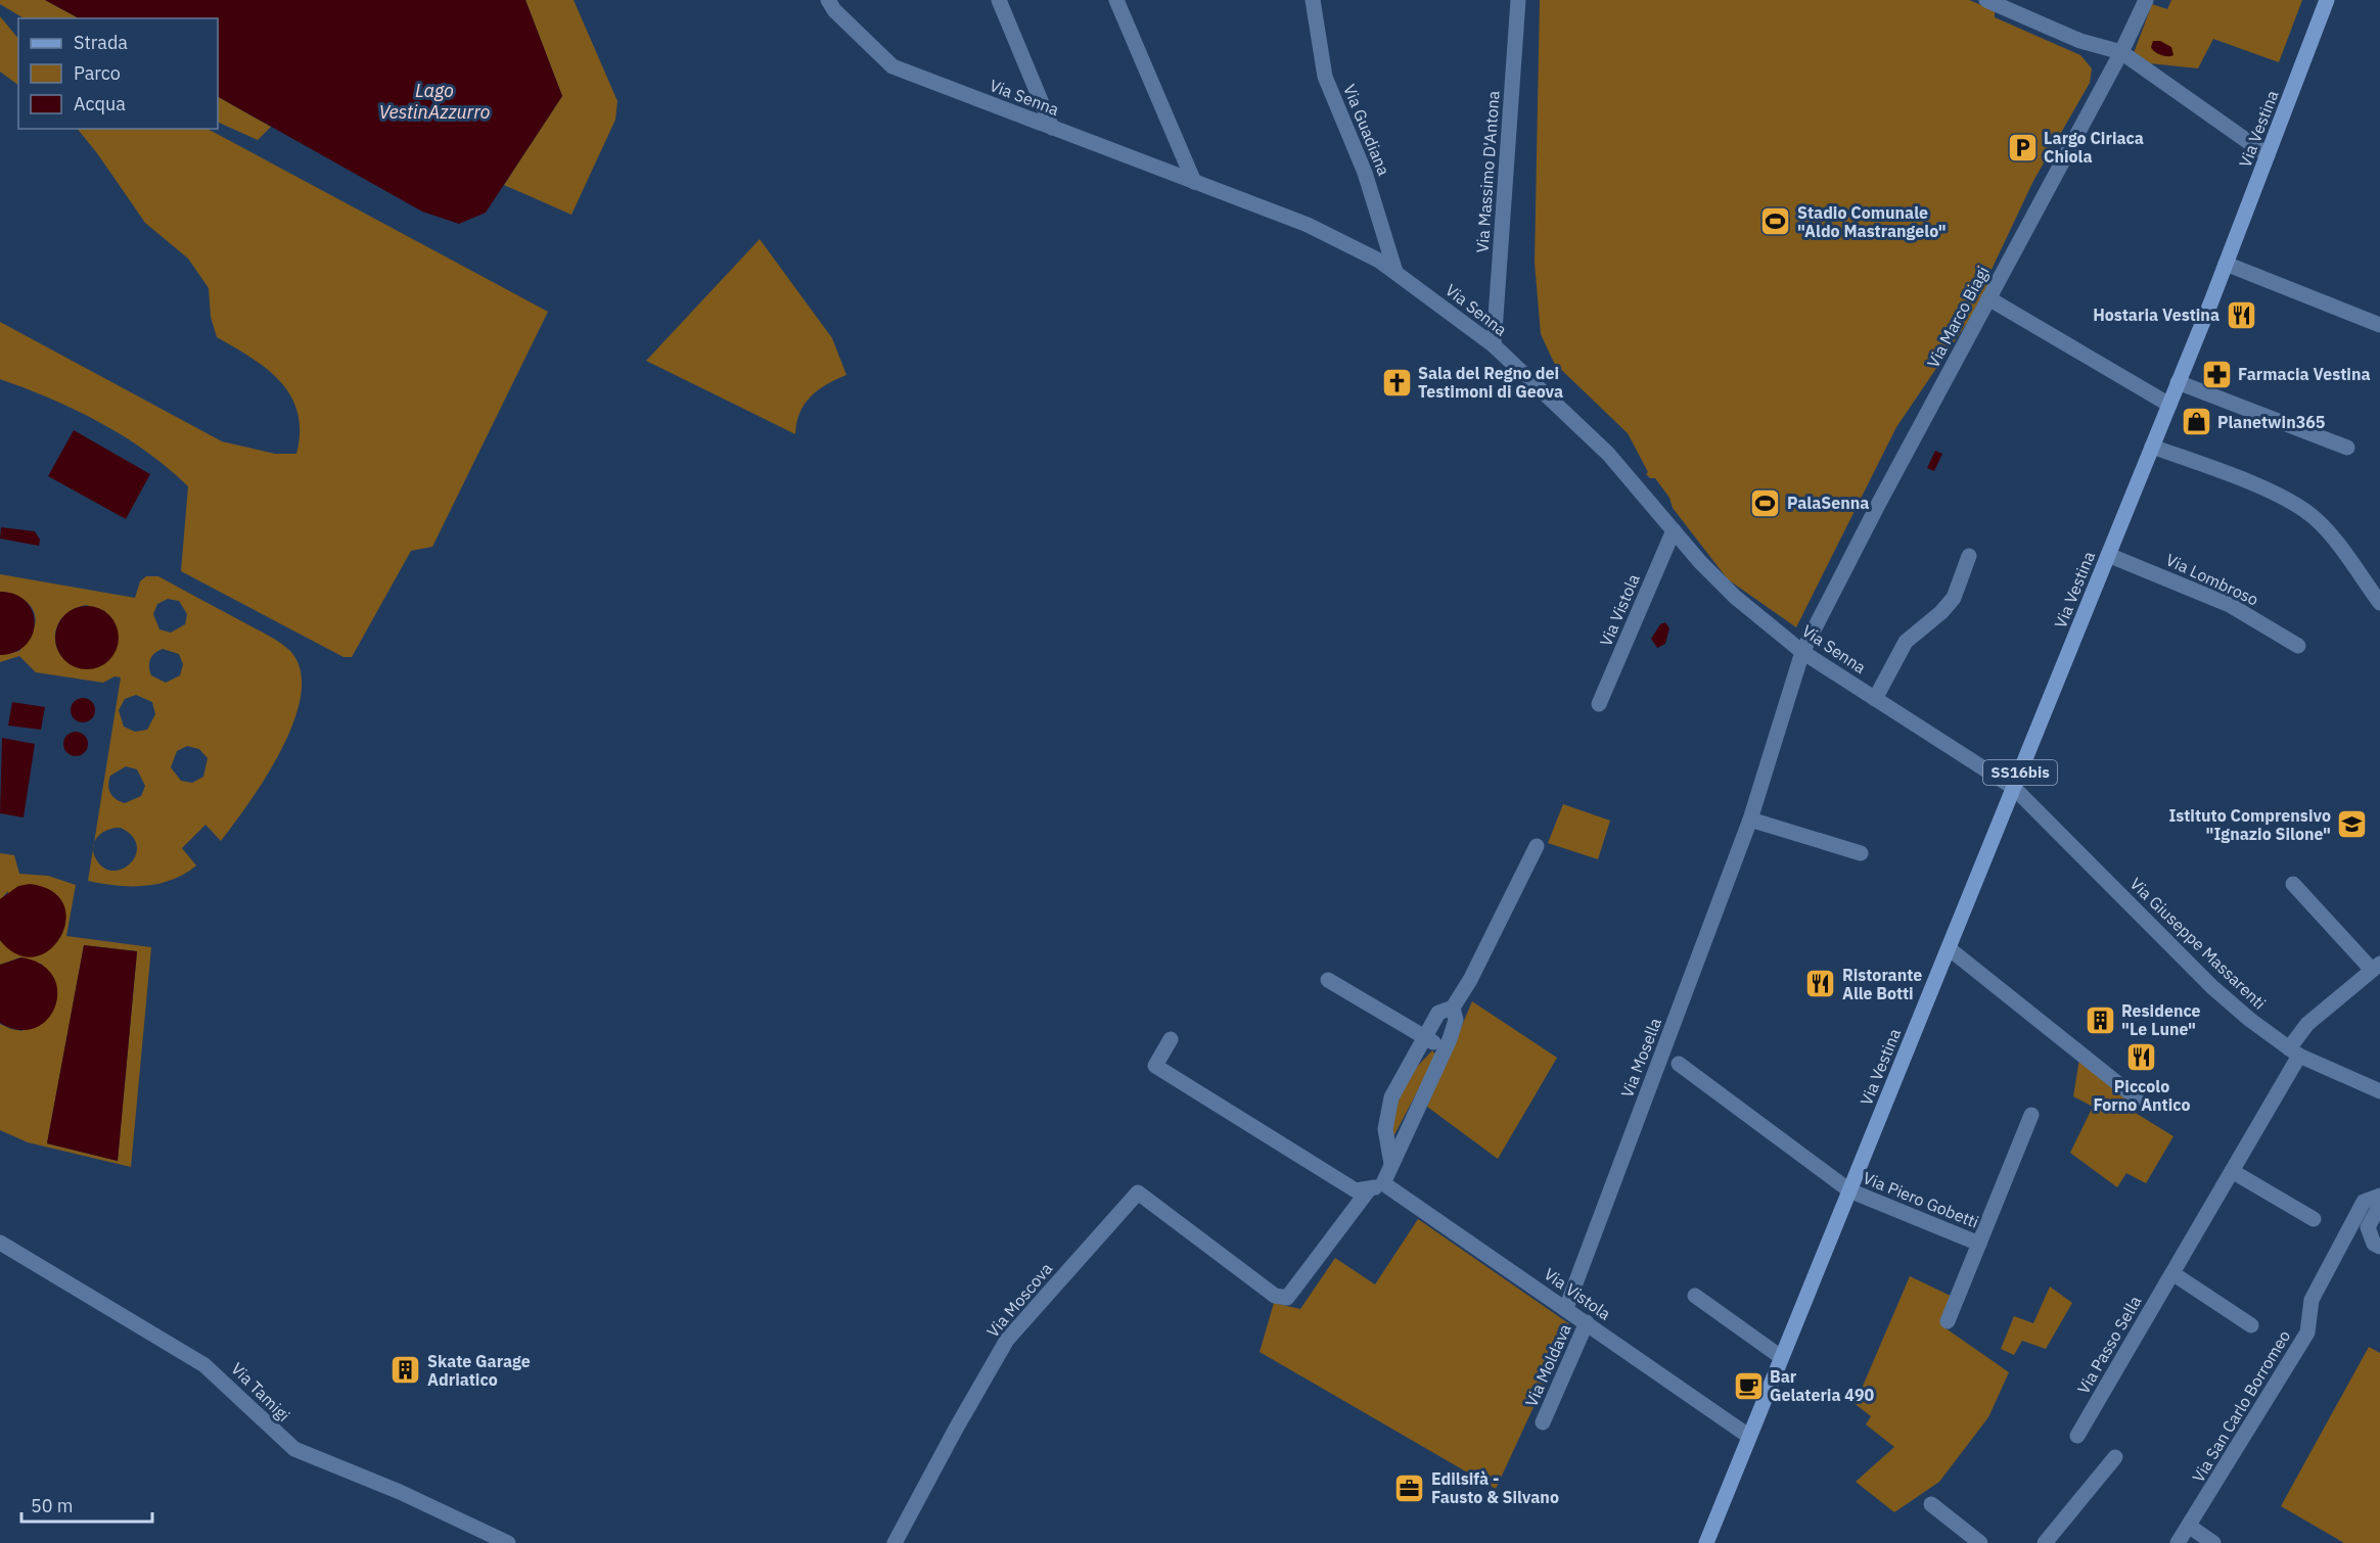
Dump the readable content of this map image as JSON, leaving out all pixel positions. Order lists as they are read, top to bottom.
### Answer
{
  "streets": {
    "main road": ["Via Vestina", "SS16bis"],
    "street": [
      "Via Senna",
      "Via Guadiana",
      "Via Massimo D'Antona",
      "Via Marco Biagi",
      "Via Lombroso",
      "Via Vistola",
      "Via Giuseppe Massarenti",
      "Via Mosella",
      "Via Piero Gobetti",
      "Via Moscova",
      "Via Passo Sella",
      "Via Moldava",
      "Via Tamigi",
      "Via San Carlo Borromeo"
    ]
  },
  "crossings": [
    ["Via Senna", "Via Vestina"],
    ["Via Senna", "Via Guadiana"],
    ["Via Senna", "Via Massimo D'Antona"],
    ["Via Senna", "Via Marco Biagi"],
    ["Via Senna", "Via Vistola"],
    ["Via Senna", "Via Giuseppe Massarenti"],
    ["Via Senna", "Via Mosella"],
    ["Via Vestina", "Via Lombroso"],
    ["Via Vestina", "Via Vistola"],
    ["Via Vestina", "Via Giuseppe Massarenti"],
    ["Via Vestina", "Via Piero Gobetti"],
    ["Via Marco Biagi", "Via Mosella"],
    ["Via Vistola", "Via Mosella"],
    ["Via Vistola", "Via Moscova"],
    ["Via Vistola", "Via Moldava"],
    ["Via Giuseppe Massarenti", "Via Passo Sella"]
  ],
  "water": ["Lago VestinAzzurro"],
  "places": {
    "parking": ["Largo Ciriaca Chiola"],
    "sports": ["Stadio Comunale \"Aldo Mastrangelo\"", "PalaSenna"],
    "restaurant": ["Hostaria Vestina", "Ristorante Alle Botti", "Piccolo Forno Antico"],
    "pharmacy": ["Farmacia Vestina"],
    "church": ["Sala del Regno dei Testimoni di Geova"],
    "shop": ["Planetwin365"],
    "school or university": ["Istituto Comprensivo \"Ignazio Silone\""],
    "building": ["Residence \"Le Lune\"", "Skate Garage Adriatico"],
    "cafe": ["Bar Gelateria 490"],
    "office": ["Edilsifà - Fausto & Silvano"]
  },
  "legend": ["Strada", "Parco", "Acqua"],
  "scale_bar": "50 m"
}
